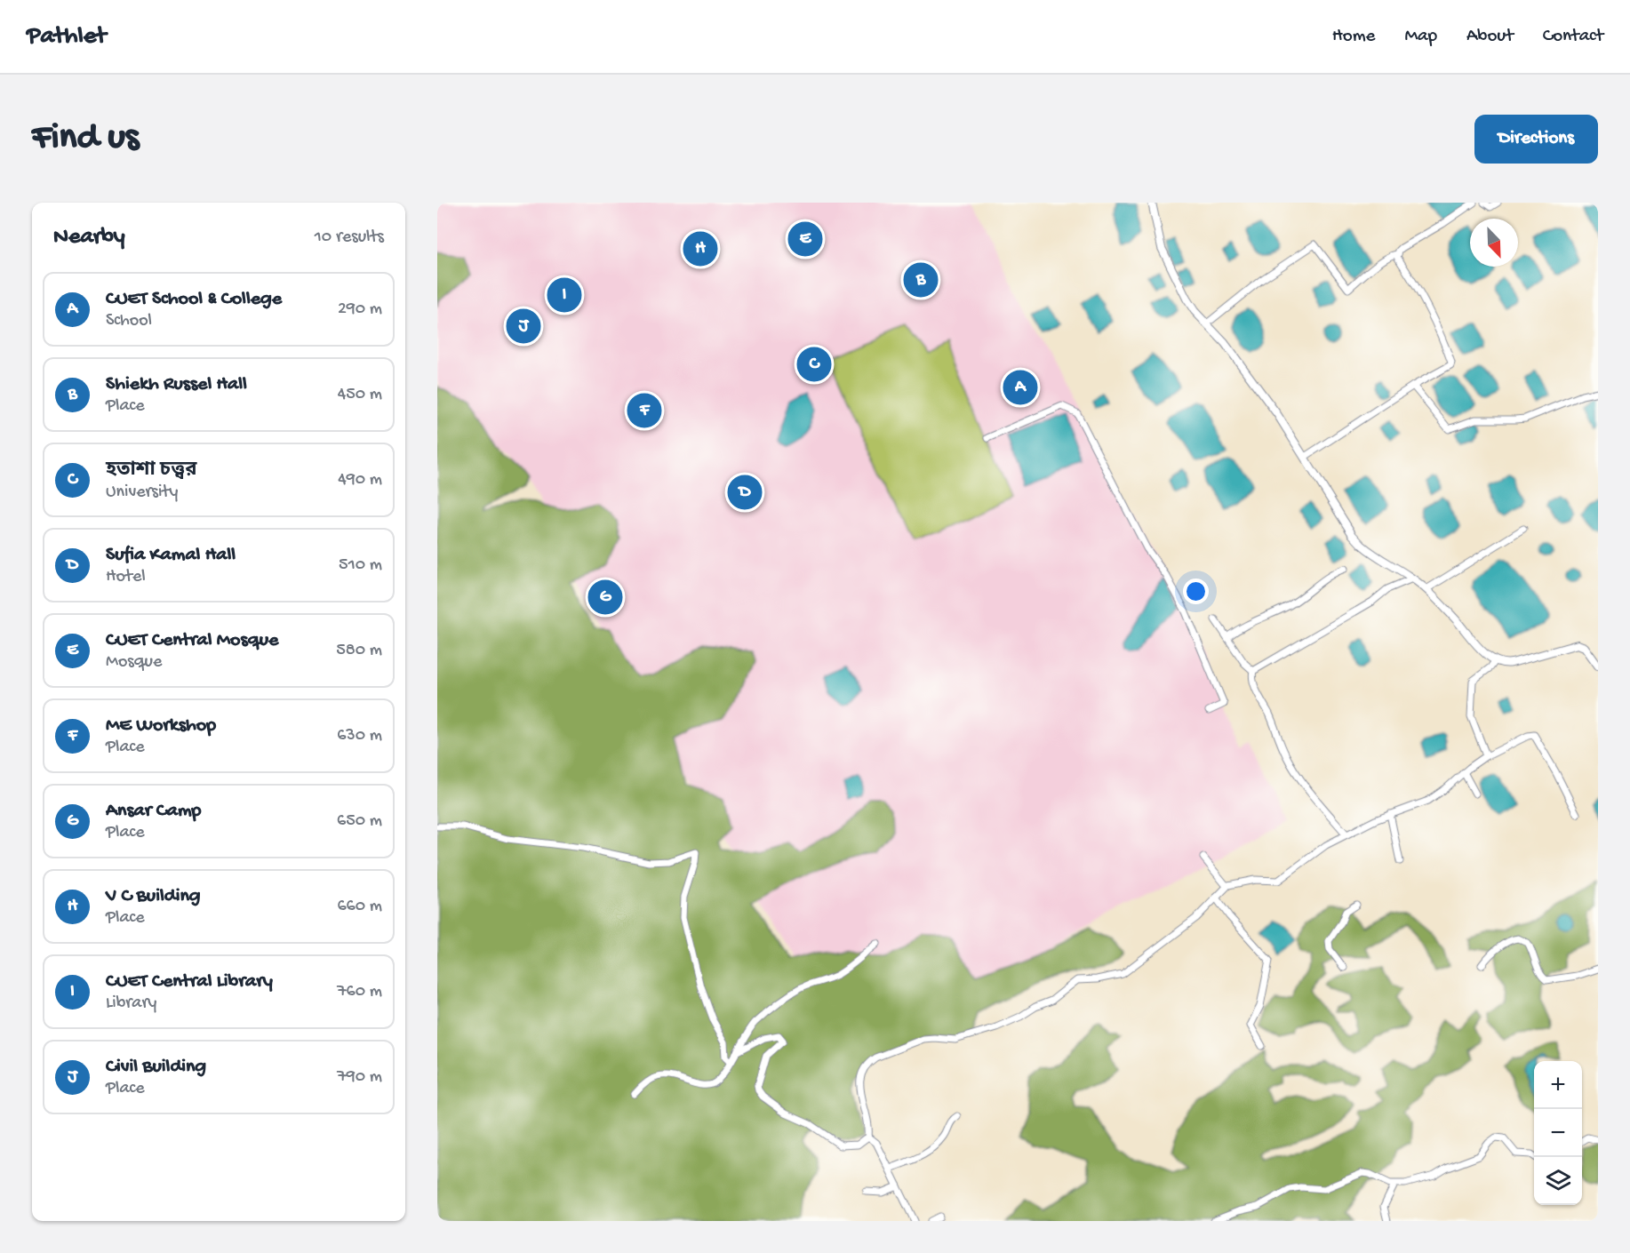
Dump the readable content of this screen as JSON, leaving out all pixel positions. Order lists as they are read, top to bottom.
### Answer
{
  "north": "bottom right",
  "page": {
    "header": "Pathlet",
    "nav": [
      "Home",
      "Map",
      "About",
      "Contact"
    ],
    "buttons": "Directions",
    "title": "Find us",
    "heading": ["Nearby", "10 results"],
    "pins": [
      "E",
      "H",
      "B",
      "I",
      "J",
      "C",
      "A",
      "F",
      "D",
      "G"
    ],
    "list": [
      {
        "mark": "A",
        "name": "CUET School & College",
        "note": "School",
        "value": "290 m"
      },
      {
        "mark": "B",
        "name": "Shiekh Russel Hall",
        "note": "Place",
        "value": "450 m"
      },
      {
        "mark": "C",
        "name": "হতাশা চত্ত্বর",
        "note": "University",
        "value": "490 m"
      },
      {
        "mark": "D",
        "name": "Sufia Kamal Hall",
        "note": "Hotel",
        "value": "510 m"
      },
      {
        "mark": "E",
        "name": "CUET Central Mosque",
        "note": "Mosque",
        "value": "580 m"
      },
      {
        "mark": "F",
        "name": "ME Workshop",
        "note": "Place",
        "value": "630 m"
      },
      {
        "mark": "G",
        "name": "Ansar Camp",
        "note": "Place",
        "value": "650 m"
      },
      {
        "mark": "H",
        "name": "V C Building",
        "note": "Place",
        "value": "660 m"
      },
      {
        "mark": "I",
        "name": "CUET Central Library",
        "note": "Library",
        "value": "760 m"
      },
      {
        "mark": "J",
        "name": "Civil Building",
        "note": "Place",
        "value": "790 m"
      }
    ],
    "map_buttons": ["+", "−"]
  }
}
